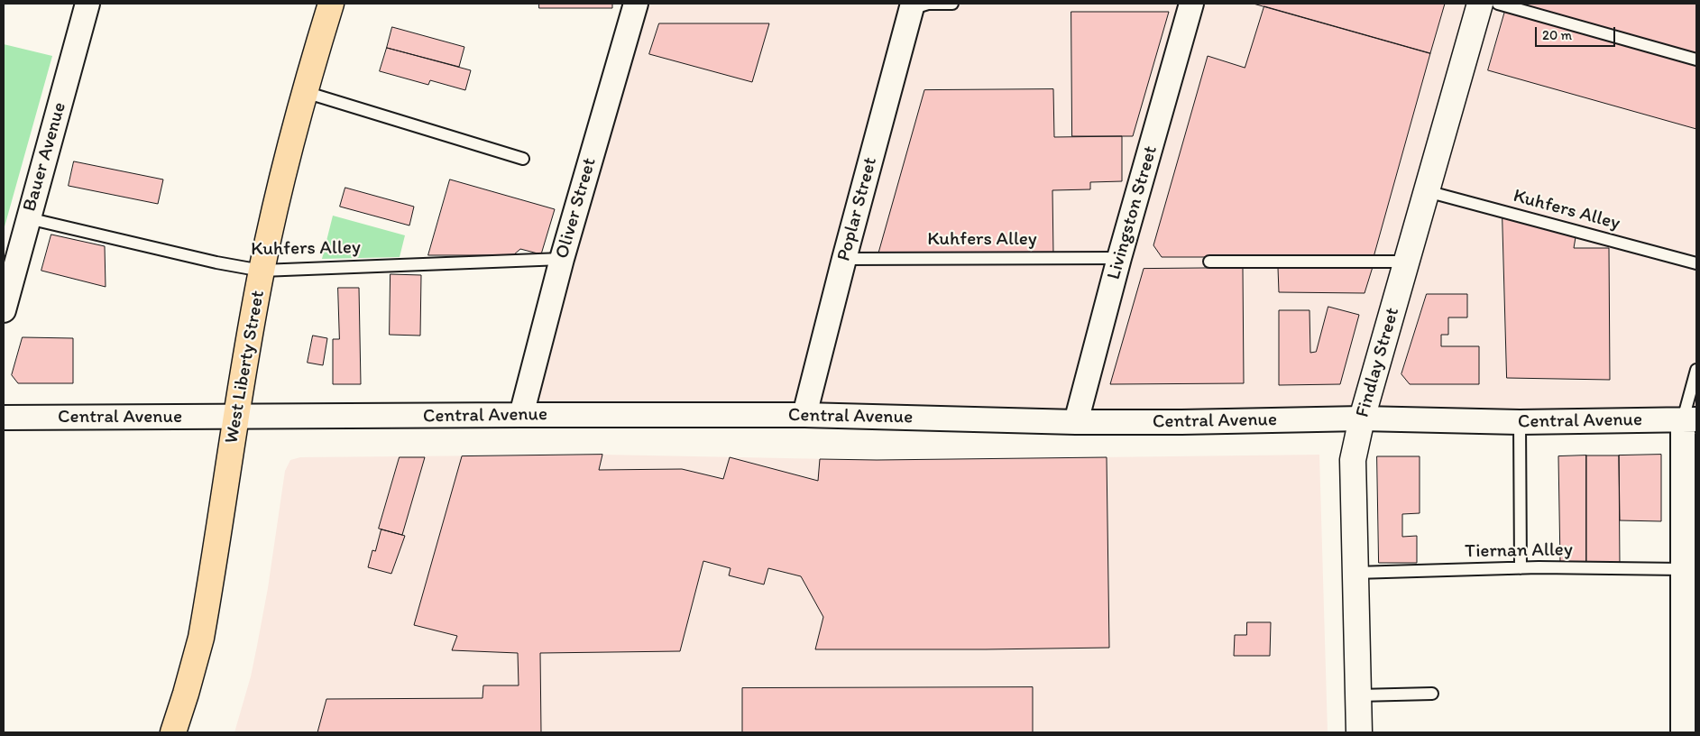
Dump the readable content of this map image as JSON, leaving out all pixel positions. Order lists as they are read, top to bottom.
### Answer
{
  "streets": {
    "main road": ["West Liberty Street"],
    "street": [
      "Bauer Avenue",
      "Oliver Street",
      "Poplar Street",
      "Livingston Street",
      "Findlay Street",
      "Central Avenue"
    ],
    "lane": ["Kuhfers Alley", "Tiernan Alley"]
  },
  "crossings": [
    ["Bauer Avenue", "Kuhfers Alley"],
    ["Oliver Street", "Kuhfers Alley"],
    ["Oliver Street", "Central Avenue"],
    ["Poplar Street", "Kuhfers Alley"],
    ["Poplar Street", "Central Avenue"],
    ["Kuhfers Alley", "Livingston Street"],
    ["Kuhfers Alley", "Findlay Street"],
    ["Kuhfers Alley", "West Liberty Street"],
    ["Livingston Street", "Central Avenue"],
    ["Findlay Street", "Central Avenue"],
    ["Findlay Street", "Tiernan Alley"],
    ["West Liberty Street", "Central Avenue"]
  ],
  "scale_bar": "20 m"
}
